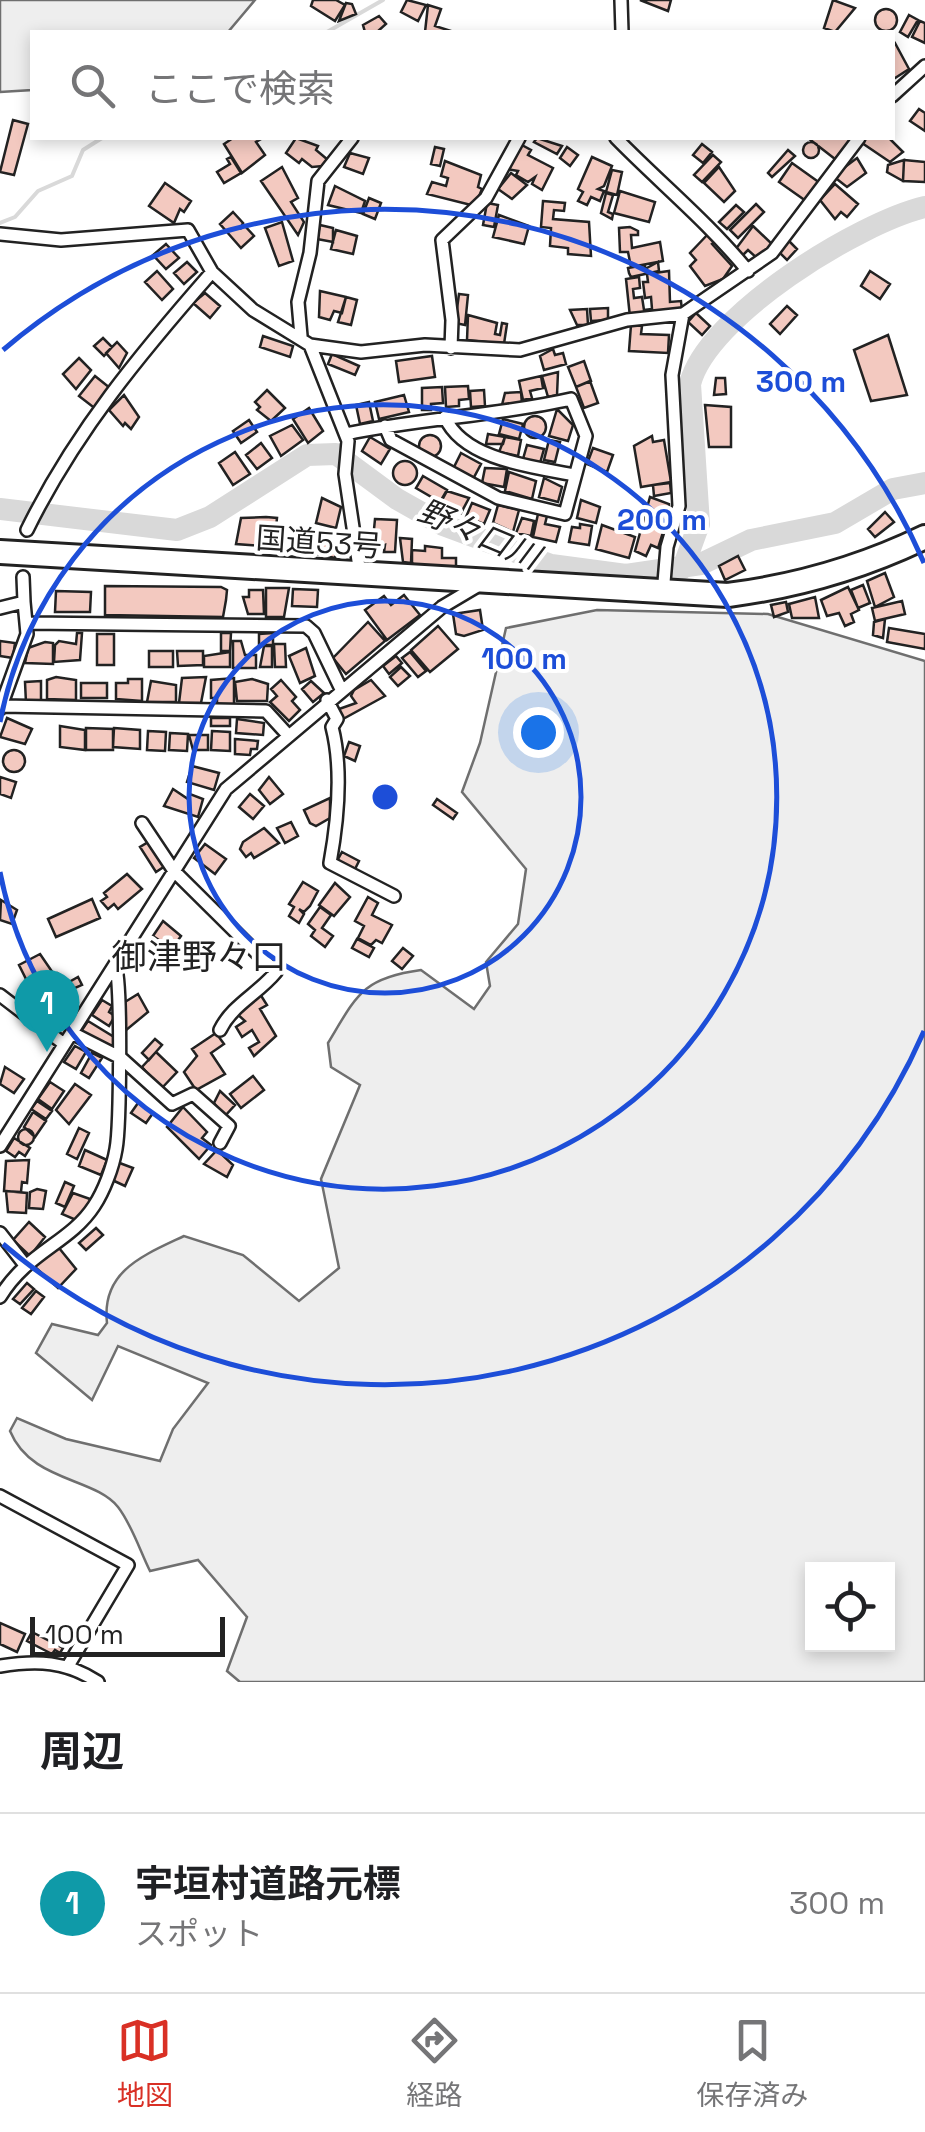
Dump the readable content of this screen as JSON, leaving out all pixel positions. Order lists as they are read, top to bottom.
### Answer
{
  "streets": {
    "highway": ["国道53号"]
  },
  "districts": ["御津野々口"],
  "water": ["野々口川"],
  "scale_bar": "100 m",
  "page": {
    "search": "ここで検索",
    "pins": "1",
    "scale": "100 m",
    "heading": "周辺",
    "list": [
      {
        "mark": "1",
        "name": "宇垣村道路元標",
        "note": "スポット",
        "value": "300 m"
      }
    ],
    "nav": ["地図", "経路", "保存済み"]
  },
  "rings": ["300 m", "200 m", "100 m"]
}
